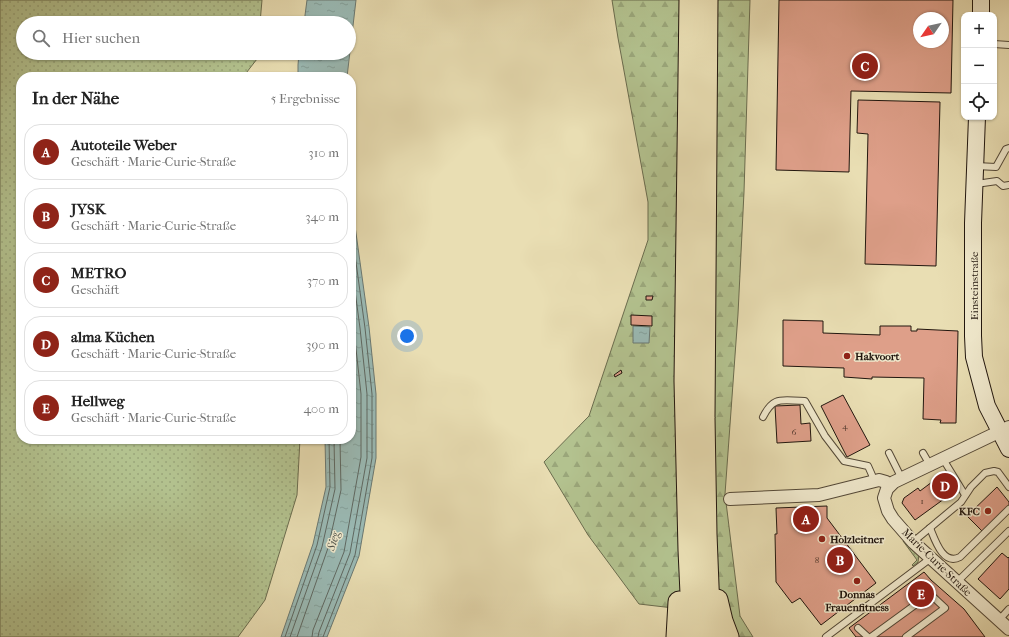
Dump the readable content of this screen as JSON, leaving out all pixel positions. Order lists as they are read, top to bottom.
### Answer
{
  "streets": {
    "street": ["Einsteinstraße", "Marie-Curie-Straße"]
  },
  "water": ["Sieg"],
  "places": [
    "Hakvoort",
    "KFC",
    "Holzleitner",
    "Donnas Frauenfitness"
  ],
  "house_numbers": [
    "4",
    "6",
    "1",
    "8"
  ],
  "north": "bottom left",
  "page": {
    "map_buttons": ["+", "−"],
    "search": "Hier suchen",
    "pins": [
      "C",
      "D",
      "A",
      "B",
      "E"
    ],
    "heading": ["In der Nähe", "5 Ergebnisse"],
    "list": [
      {
        "mark": "A",
        "name": "Autoteile Weber",
        "note": "Geschäft · Marie-Curie-Straße",
        "value": "310 m"
      },
      {
        "mark": "B",
        "name": "JYSK",
        "note": "Geschäft · Marie-Curie-Straße",
        "value": "340 m"
      },
      {
        "mark": "C",
        "name": "METRO",
        "note": "Geschäft",
        "value": "370 m"
      },
      {
        "mark": "D",
        "name": "alma Küchen",
        "note": "Geschäft · Marie-Curie-Straße",
        "value": "390 m"
      },
      {
        "mark": "E",
        "name": "Hellweg",
        "note": "Geschäft · Marie-Curie-Straße",
        "value": "400 m"
      }
    ]
  }
}
